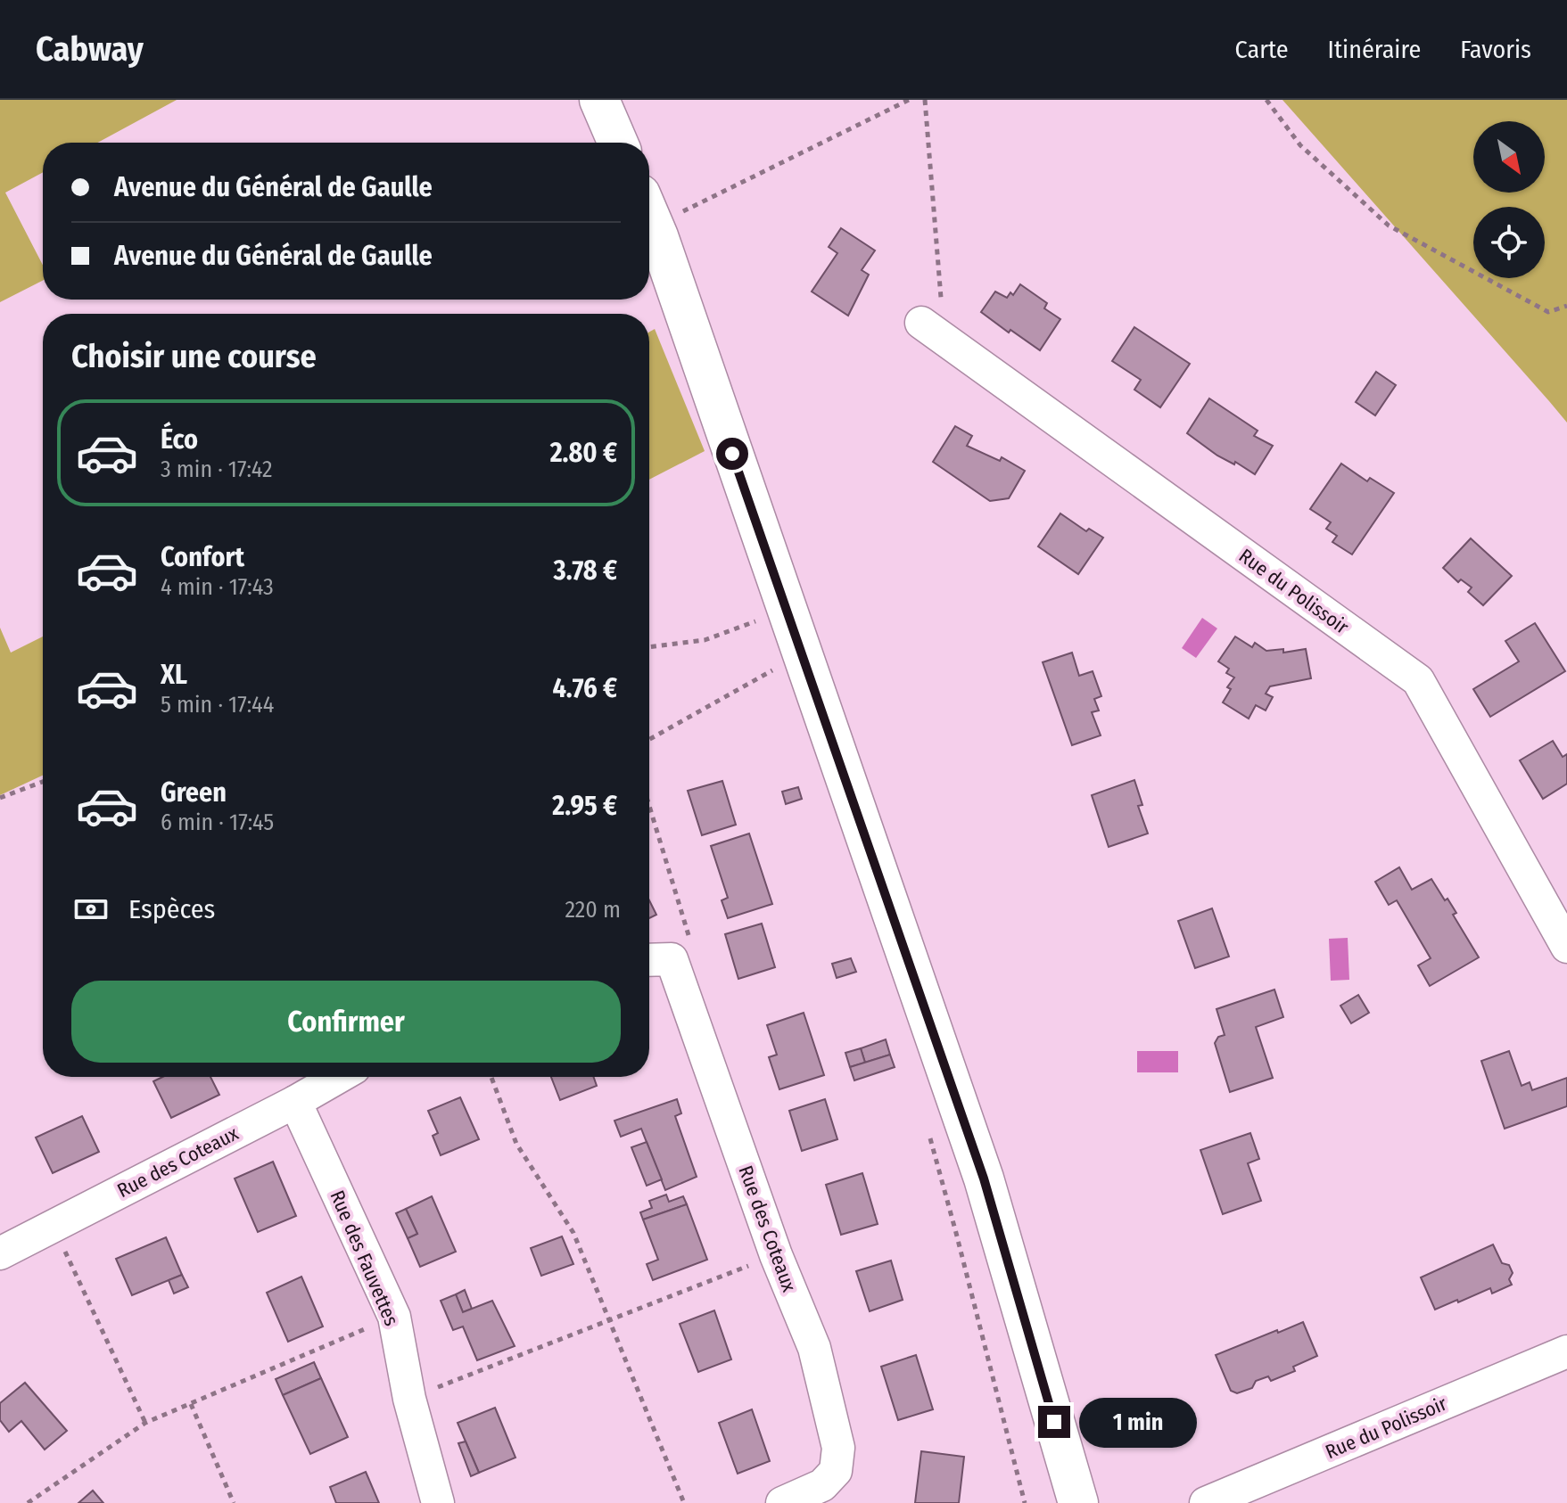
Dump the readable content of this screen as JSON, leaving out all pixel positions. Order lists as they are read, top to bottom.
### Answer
{
  "streets": {
    "street": ["Rue du Polissoir", "Rue des Coteaux", "Rue des Fauvettes"]
  },
  "crossings": [
    ["Rue des Coteaux", "Rue des Fauvettes"]
  ],
  "north": "bottom right",
  "page": {
    "header": "Cabway",
    "nav": ["Carte", "Itinéraire", "Favoris"],
    "banner": ["Avenue du Général de Gaulle", "Avenue du Général de Gaulle"],
    "heading": "Choisir une course",
    "list": [
      {
        "name": "Éco",
        "note": "3 min · 17:42",
        "value": "2.80 €"
      },
      {
        "name": "Confort",
        "note": "4 min · 17:43",
        "value": "3.78 €"
      },
      {
        "name": "XL",
        "note": "5 min · 17:44",
        "value": "4.76 €"
      },
      {
        "name": "Green",
        "note": "6 min · 17:45",
        "value": "2.95 €"
      }
    ],
    "pay": ["Espèces", "220 m"],
    "buttons": "Confirmer",
    "bubble": "1 min"
  }
}
